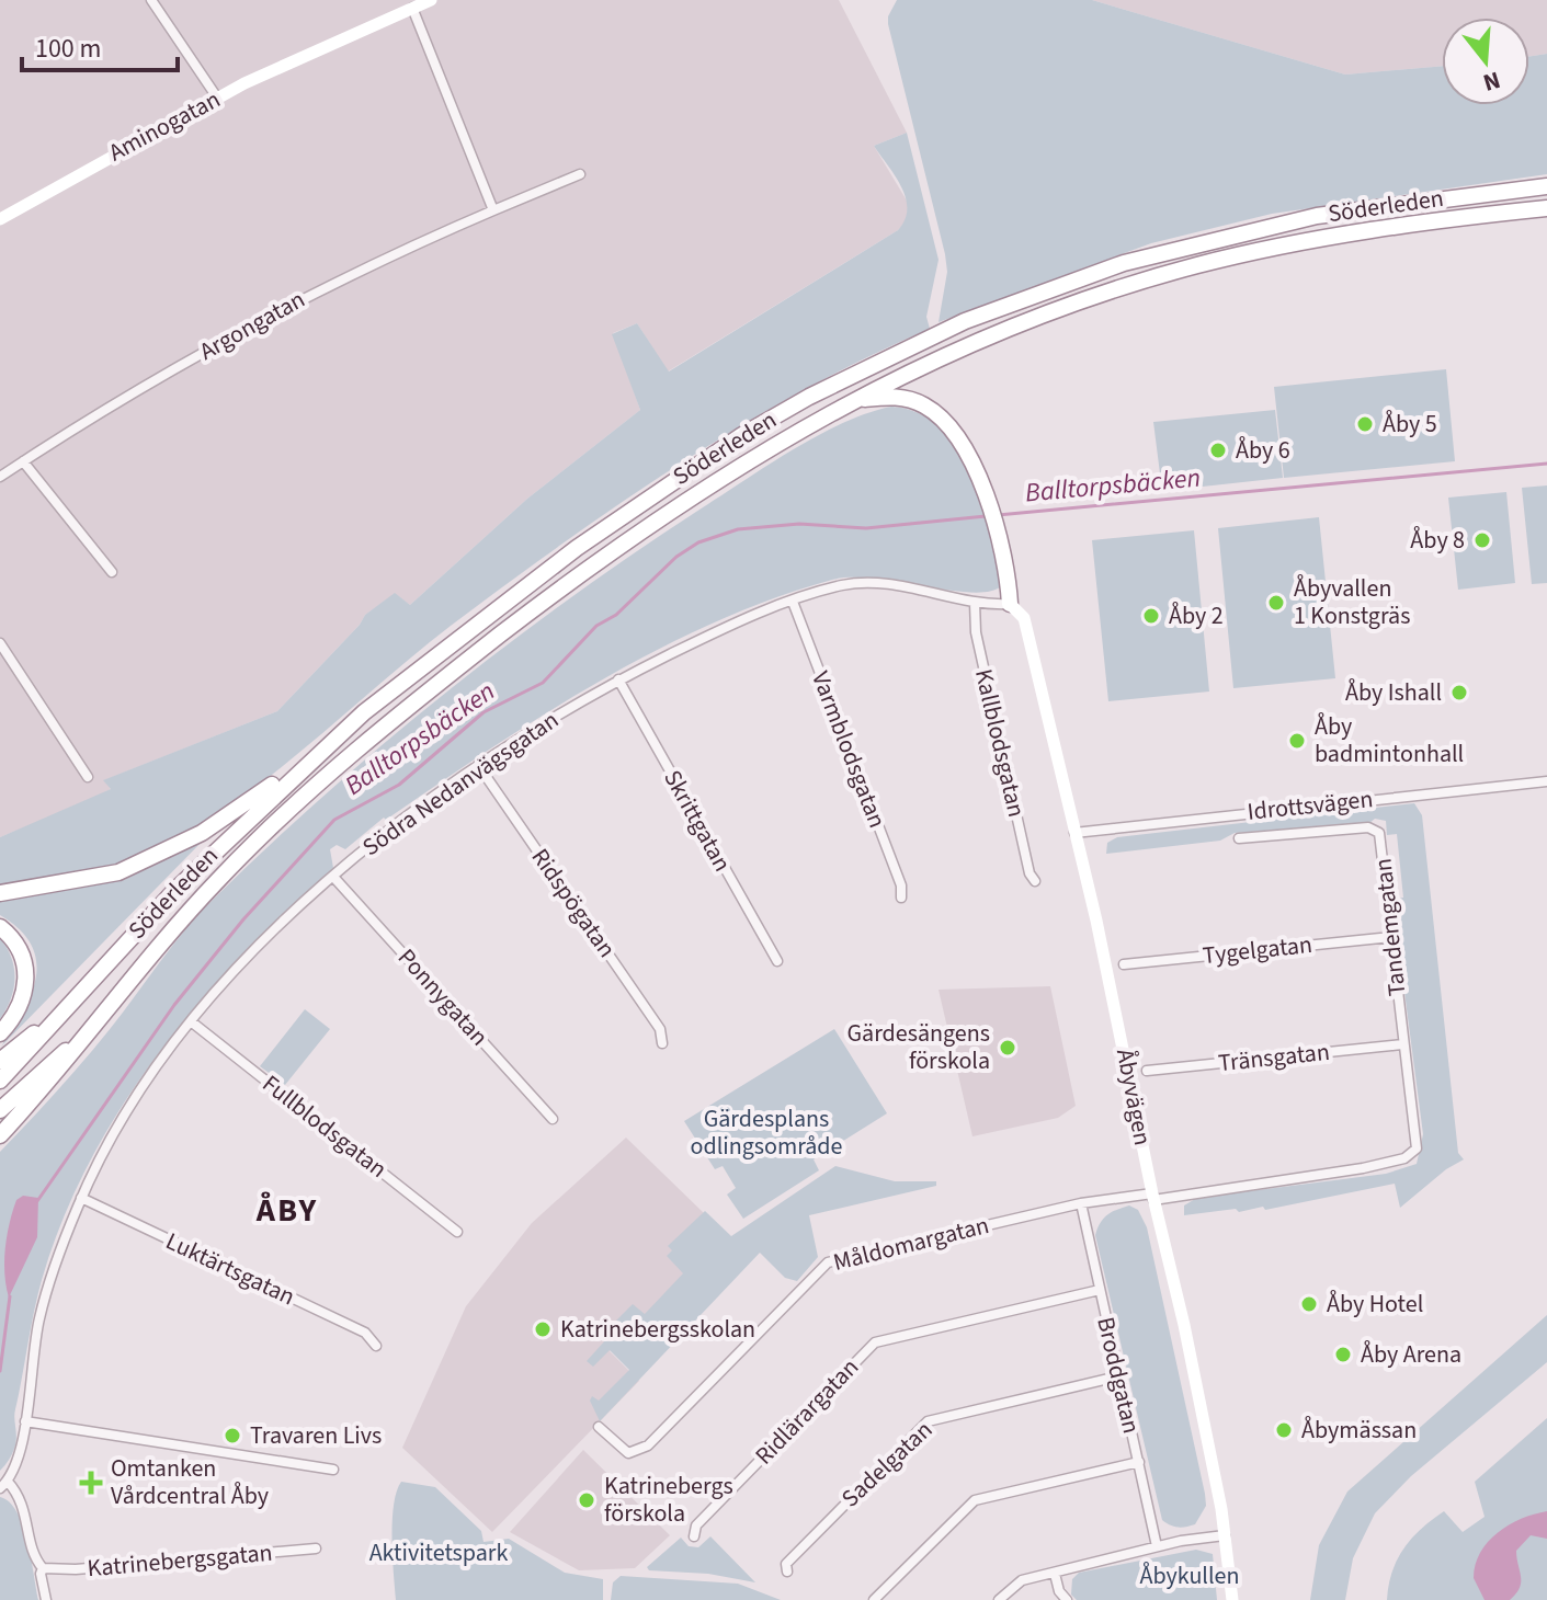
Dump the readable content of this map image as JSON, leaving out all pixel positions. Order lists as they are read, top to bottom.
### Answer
{
  "streets": {
    "highway": ["Söderleden"],
    "street": [
      "Aminogatan",
      "Argongatan",
      "Kallblodsgatan",
      "Varmblodsgatan",
      "Södra Nedanvägsgatan",
      "Idrottsvägen",
      "Skrittgatan",
      "Ridspögatan",
      "Tandemgatan",
      "Tygelgatan",
      "Ponnygatan",
      "Tränsgatan",
      "Åbyvägen",
      "Fullblodsgatan",
      "Måldomargatan",
      "Luktärtsgatan",
      "Broddgatan",
      "Ridlärargatan",
      "Sadelgatan",
      "Katrinebergsgatan"
    ]
  },
  "crossings": [
    ["Kallblodsgatan", "Södra Nedanvägsgatan"],
    ["Varmblodsgatan", "Södra Nedanvägsgatan"],
    ["Södra Nedanvägsgatan", "Skrittgatan"],
    ["Södra Nedanvägsgatan", "Ridspögatan"],
    ["Södra Nedanvägsgatan", "Ponnygatan"],
    ["Södra Nedanvägsgatan", "Åbyvägen"],
    ["Södra Nedanvägsgatan", "Fullblodsgatan"],
    ["Södra Nedanvägsgatan", "Luktärtsgatan"],
    ["Idrottsvägen", "Åbyvägen"],
    ["Tandemgatan", "Tygelgatan"],
    ["Tandemgatan", "Tränsgatan"],
    ["Tandemgatan", "Måldomargatan"],
    ["Åbyvägen", "Måldomargatan"],
    ["Måldomargatan", "Broddgatan"],
    ["Broddgatan", "Ridlärargatan"],
    ["Broddgatan", "Sadelgatan"]
  ],
  "districts": ["ÅBY"],
  "water": ["Balltorpsbäcken"],
  "parks": ["Gärdesplans odlingsområde", "Aktivitetspark", "Åbykullen"],
  "places": {
    "other": [
      "Åby 5",
      "Åby 6",
      "Åby 8",
      "Åbyvallen 1 Konstgräs",
      "Åby 2",
      "Åby Ishall",
      "Åby badmintonhall",
      "Gärdesängens förskola",
      "Åby Hotel",
      "Katrinebergsskolan",
      "Åby Arena",
      "Åbymässan",
      "Travaren Livs",
      "Katrinebergs förskola"
    ],
    "health": ["Omtanken Vårdcentral Åby"]
  },
  "scale_bar": "100 m",
  "north": "bottom"
}
